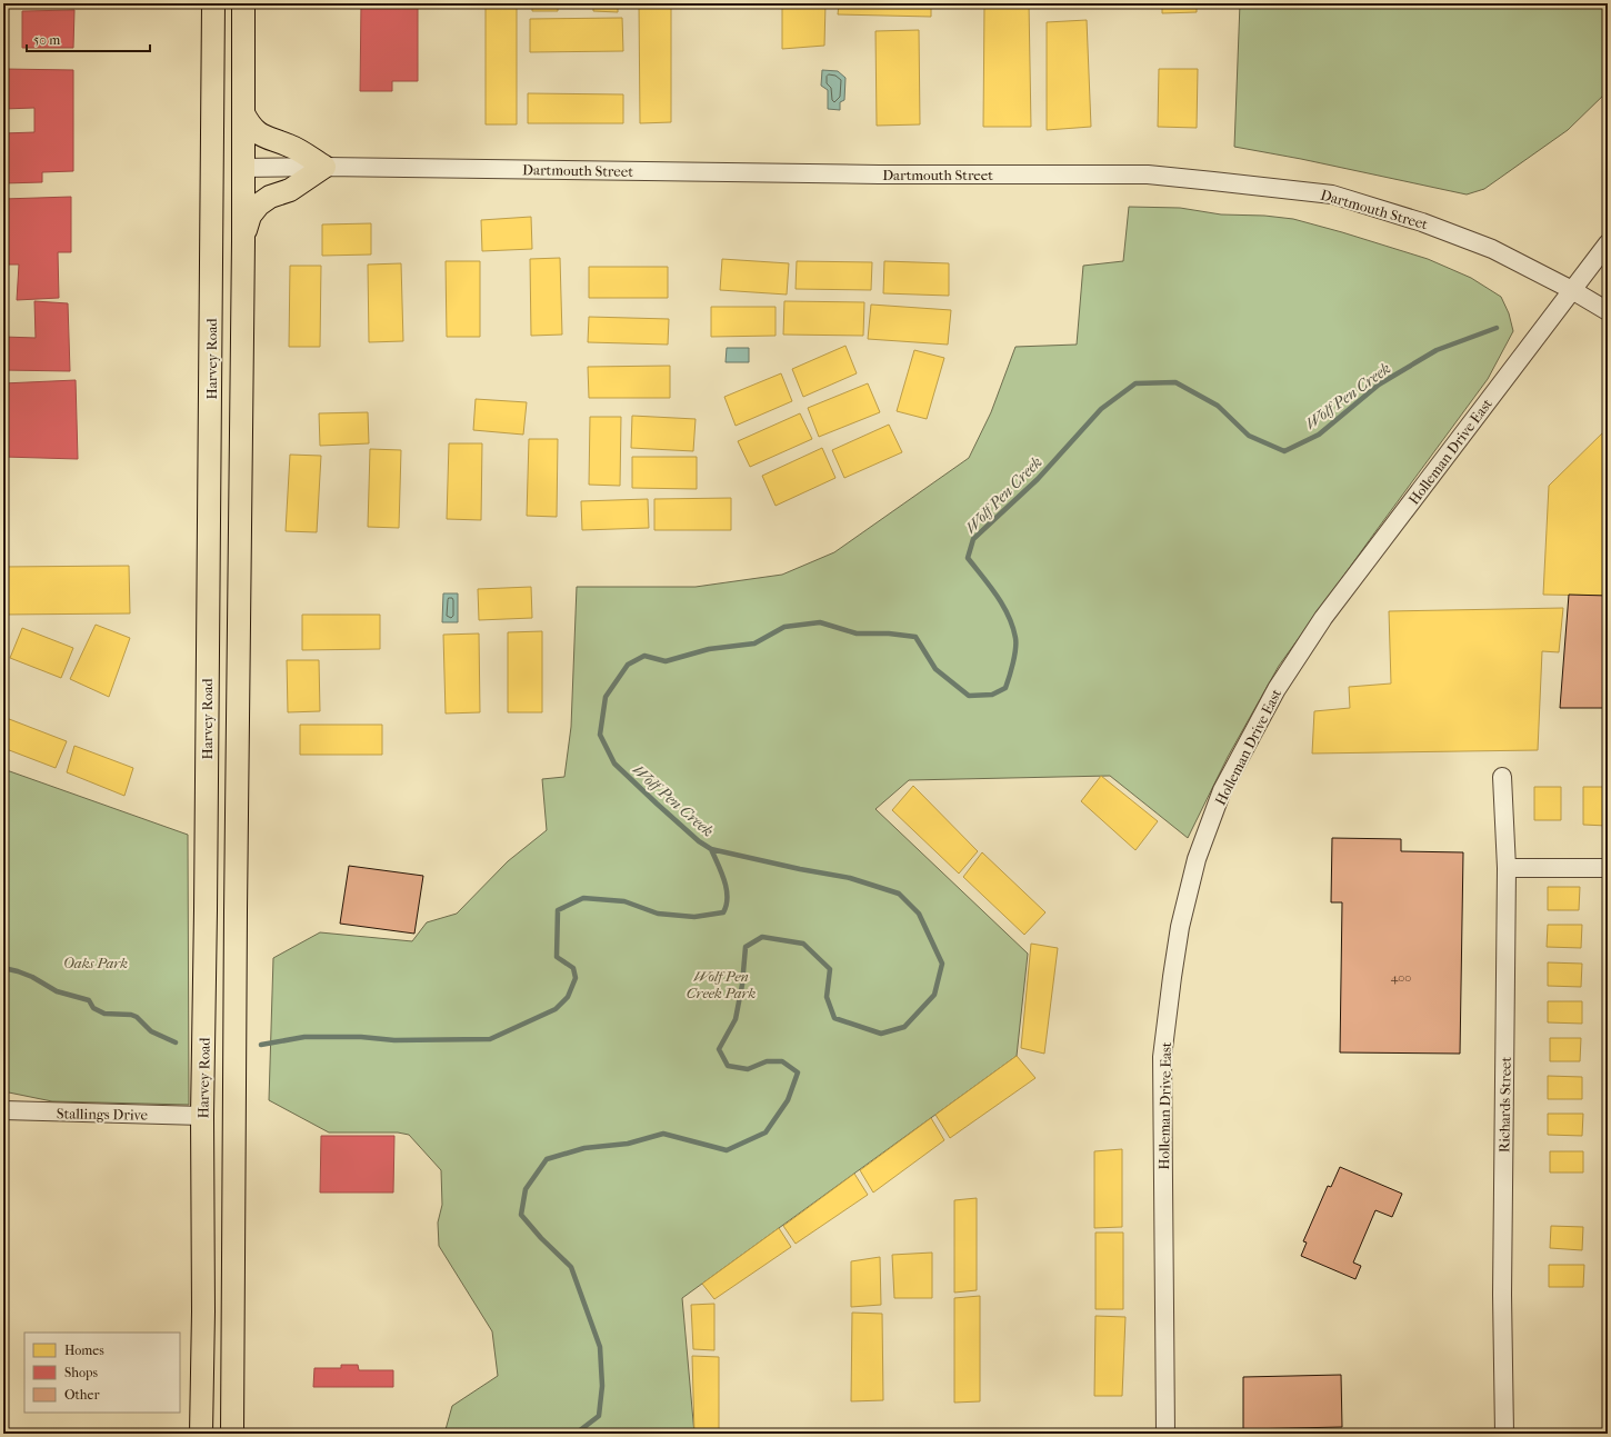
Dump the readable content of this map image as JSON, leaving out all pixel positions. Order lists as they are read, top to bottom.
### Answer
{
  "streets": {
    "main road": ["Harvey Road"],
    "street": [
      "Dartmouth Street",
      "Holleman Drive East",
      "Richards Street",
      "Stallings Drive"
    ]
  },
  "crossings": [
    ["Dartmouth Street", "Holleman Drive East"],
    ["Harvey Road", "Stallings Drive"]
  ],
  "water": ["Wolf Pen Creek"],
  "parks": ["Oaks Park", "Wolf Pen Creek Park"],
  "house_numbers": ["400"],
  "legend": ["Homes", "Shops", "Other"],
  "scale_bar": "50 m"
}
